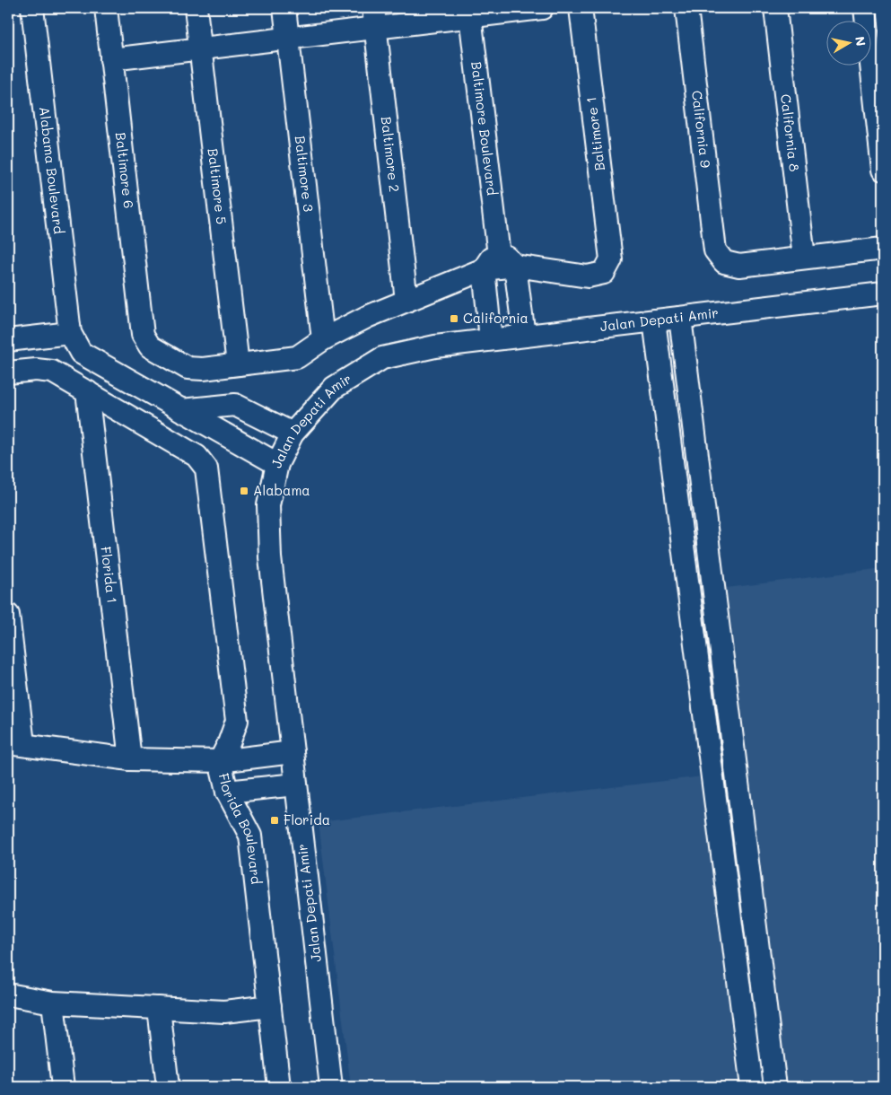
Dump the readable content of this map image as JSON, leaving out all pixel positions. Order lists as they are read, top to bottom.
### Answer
{
  "streets": {
    "street": [
      "Baltimore Boulevard",
      "California 9",
      "California 8",
      "Baltimore 1",
      "Baltimore 2",
      "Alabama Boulevard",
      "Baltimore 6",
      "Baltimore 3",
      "Baltimore 5",
      "Jalan Depati Amir",
      "Florida 1",
      "Florida Boulevard"
    ]
  },
  "crossings": [
    ["California 9", "California 8"],
    ["Baltimore 6", "Baltimore 5"],
    ["Florida 1", "Florida Boulevard"]
  ],
  "places": {
    "transit": ["California", "Alabama", "Florida"]
  },
  "north": "right"
}
